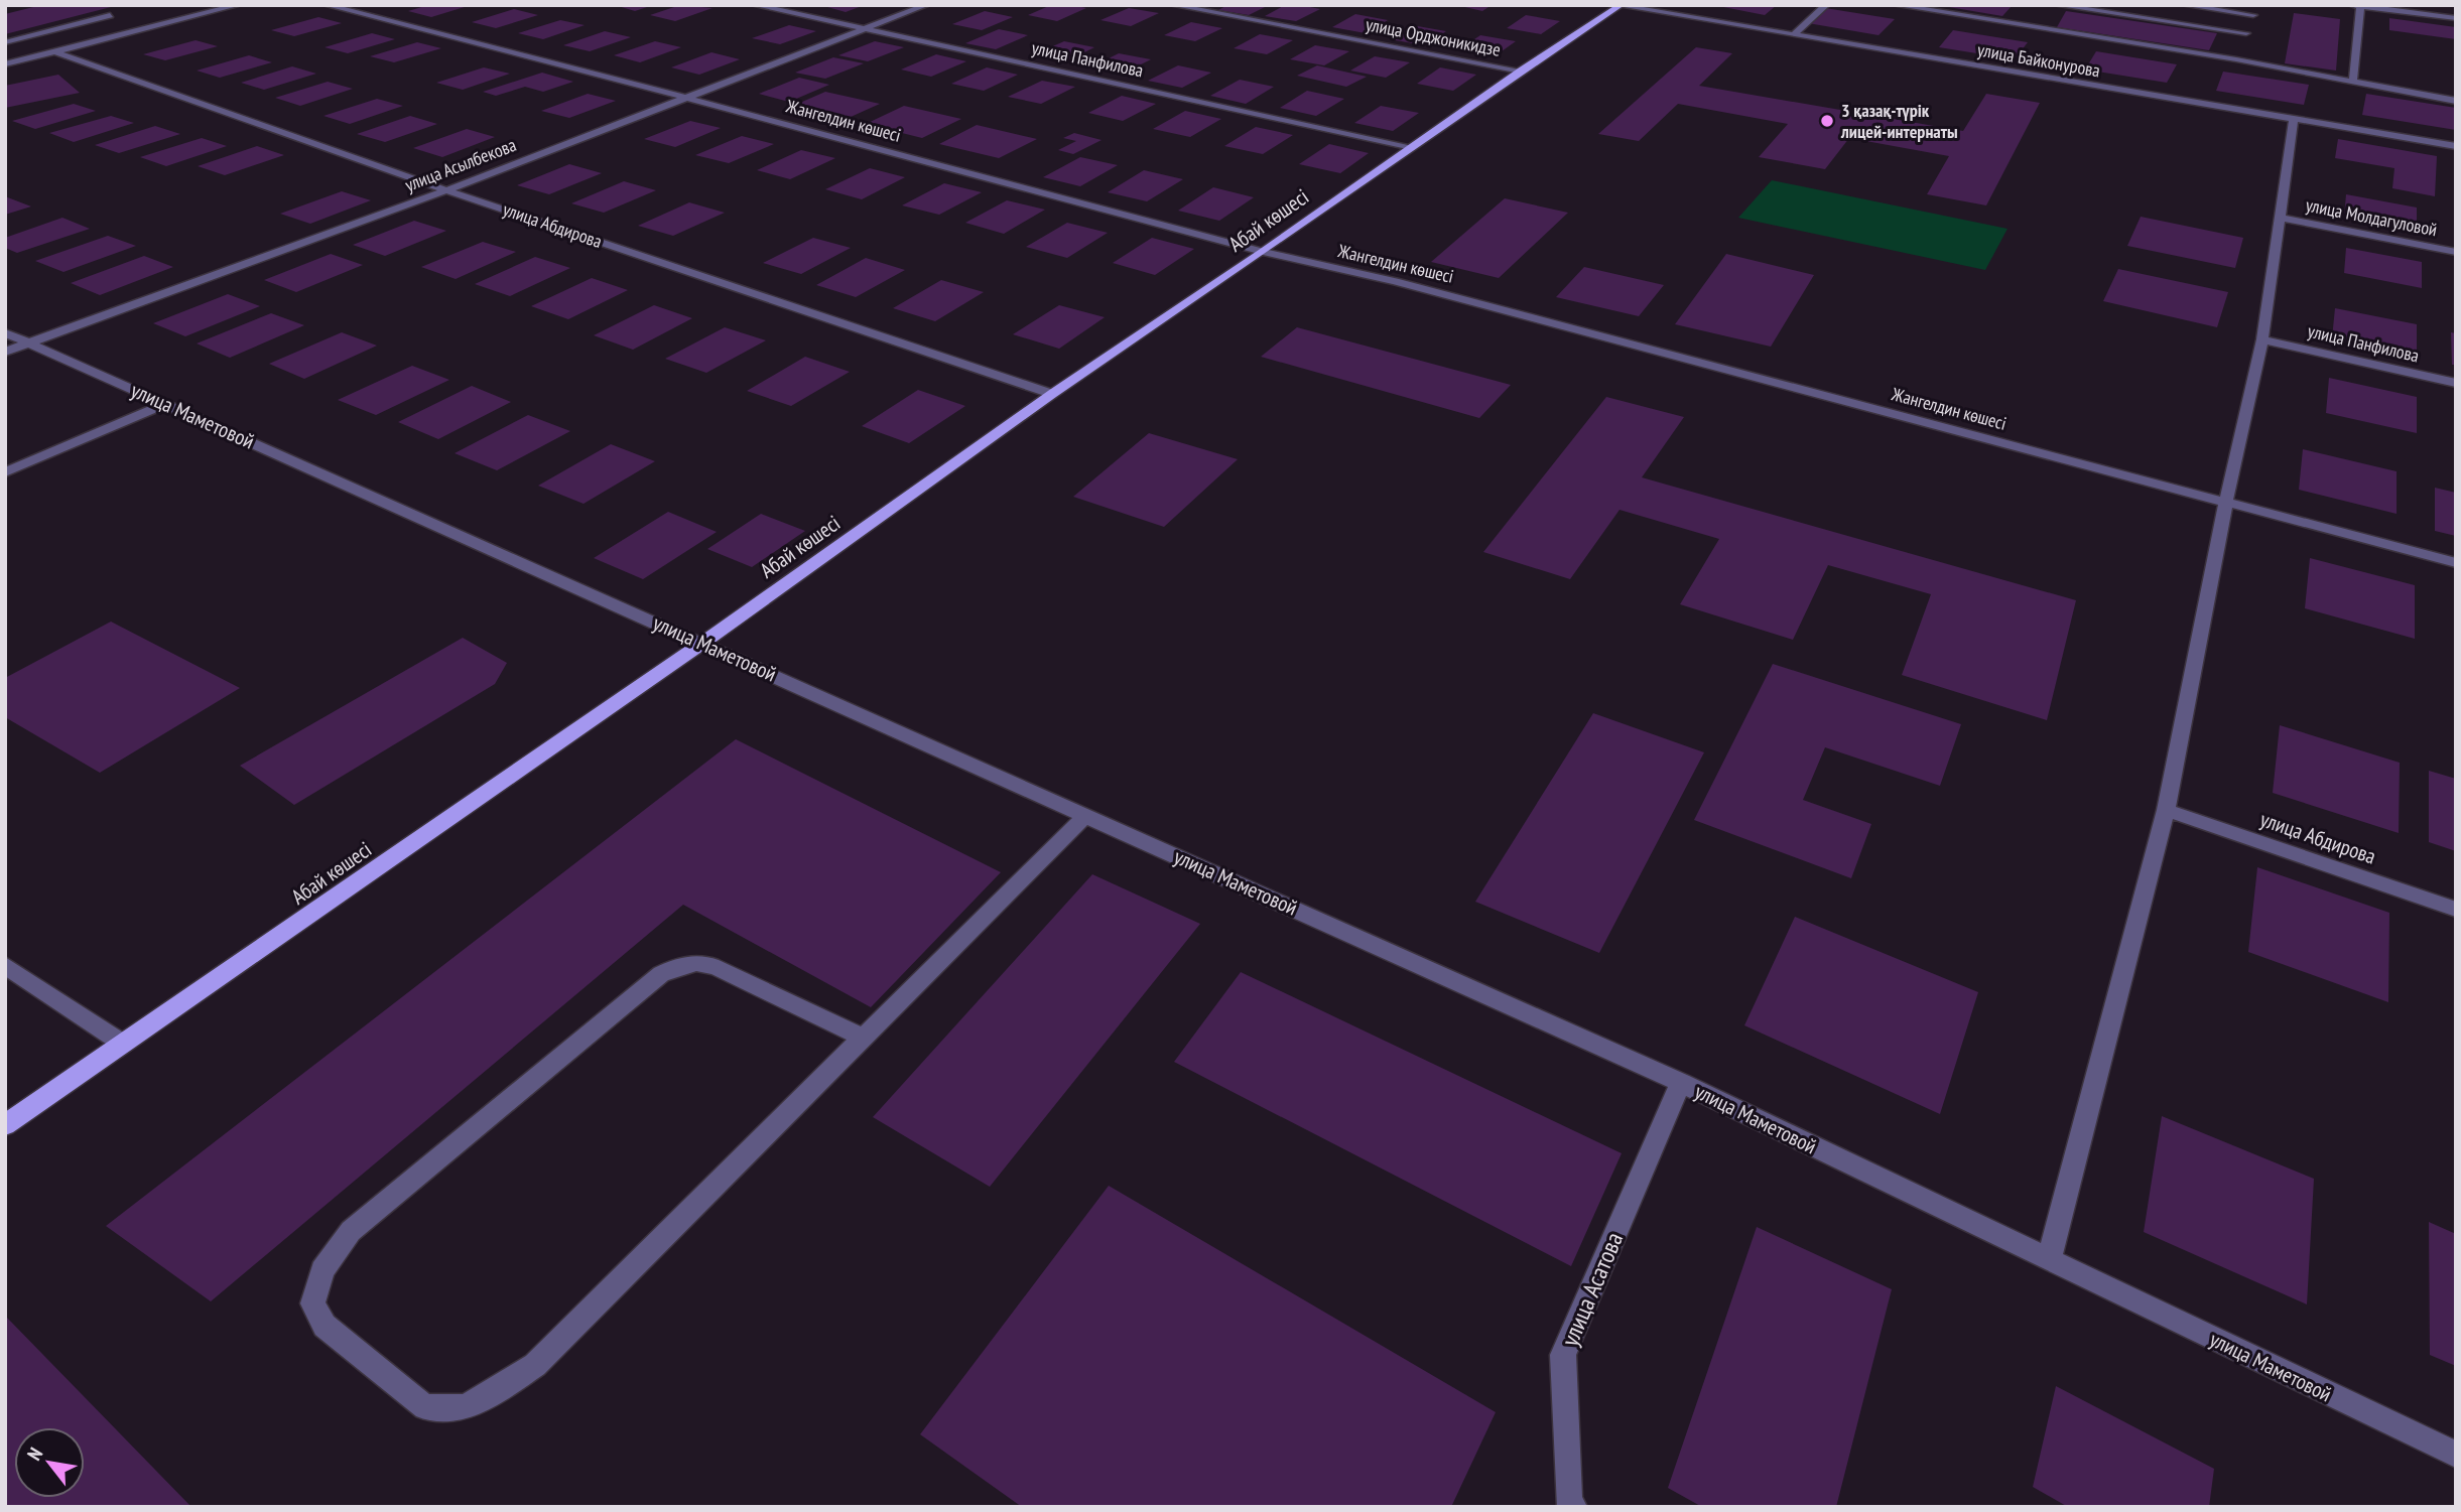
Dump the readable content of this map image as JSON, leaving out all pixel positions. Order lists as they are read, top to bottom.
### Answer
{
  "streets": {
    "main road": ["Абай көшесі"],
    "street": [
      "улица Орджоникидзе",
      "улица Панфилова",
      "улица Байконурова",
      "Жангелдин көшесі",
      "улица Асылбекова",
      "улица Молдагуловой",
      "улица Абдирова",
      "улица Маметовой",
      "улица Асатова"
    ]
  },
  "crossings": [
    ["улица Орджоникидзе", "Абай көшесі"],
    ["улица Панфилова", "улица Асылбекова"],
    ["улица Панфилова", "Абай көшесі"],
    ["улица Байконурова", "Абай көшесі"],
    ["Жангелдин көшесі", "улица Асылбекова"],
    ["Жангелдин көшесі", "Абай көшесі"],
    ["улица Асылбекова", "улица Абдирова"],
    ["улица Асылбекова", "улица Маметовой"],
    ["Абай көшесі", "улица Абдирова"],
    ["Абай көшесі", "улица Маметовой"],
    ["улица Маметовой", "улица Асатова"]
  ],
  "places": ["3 қазақ-түрік лицей-интернаты"],
  "north": "top left"
}
